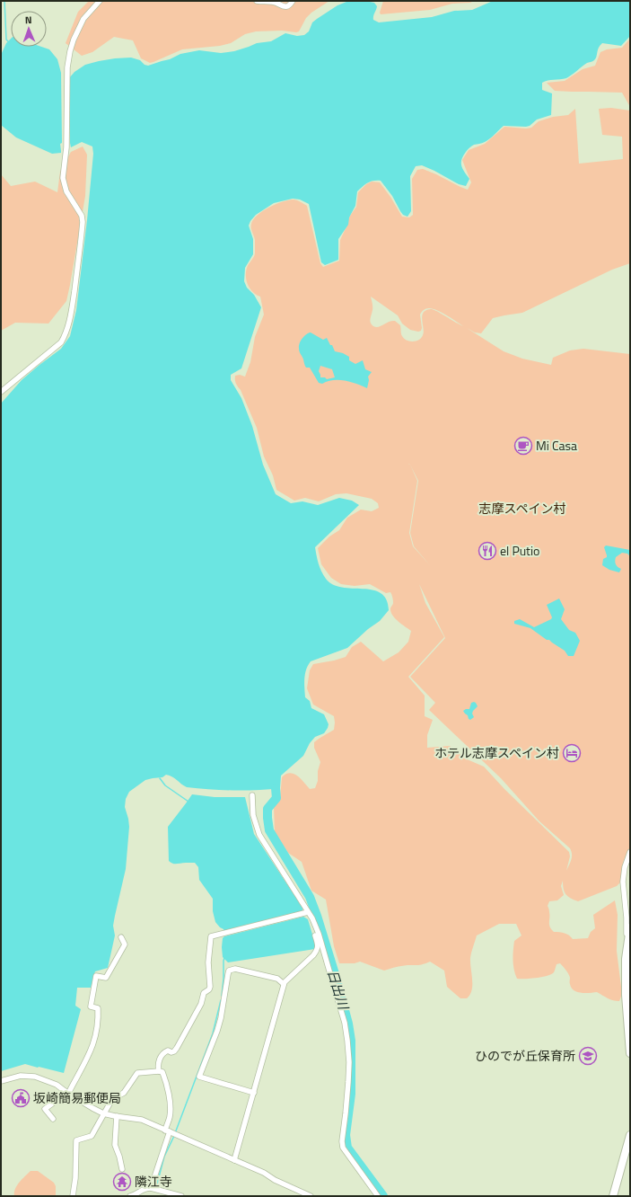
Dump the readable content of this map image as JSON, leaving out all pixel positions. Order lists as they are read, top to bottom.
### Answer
{
  "water": ["日出川"],
  "parks": ["志摩スペイン村"],
  "places": {
    "cafe": ["Mi Casa"],
    "restaurant": ["el Putio"],
    "hotel": ["ホテル志摩スペイン村"],
    "school or university": ["ひのでが丘保育所"],
    "public building": ["坂崎簡易郵便局"],
    "temple": ["隣江寺"]
  },
  "north": "top"
}
